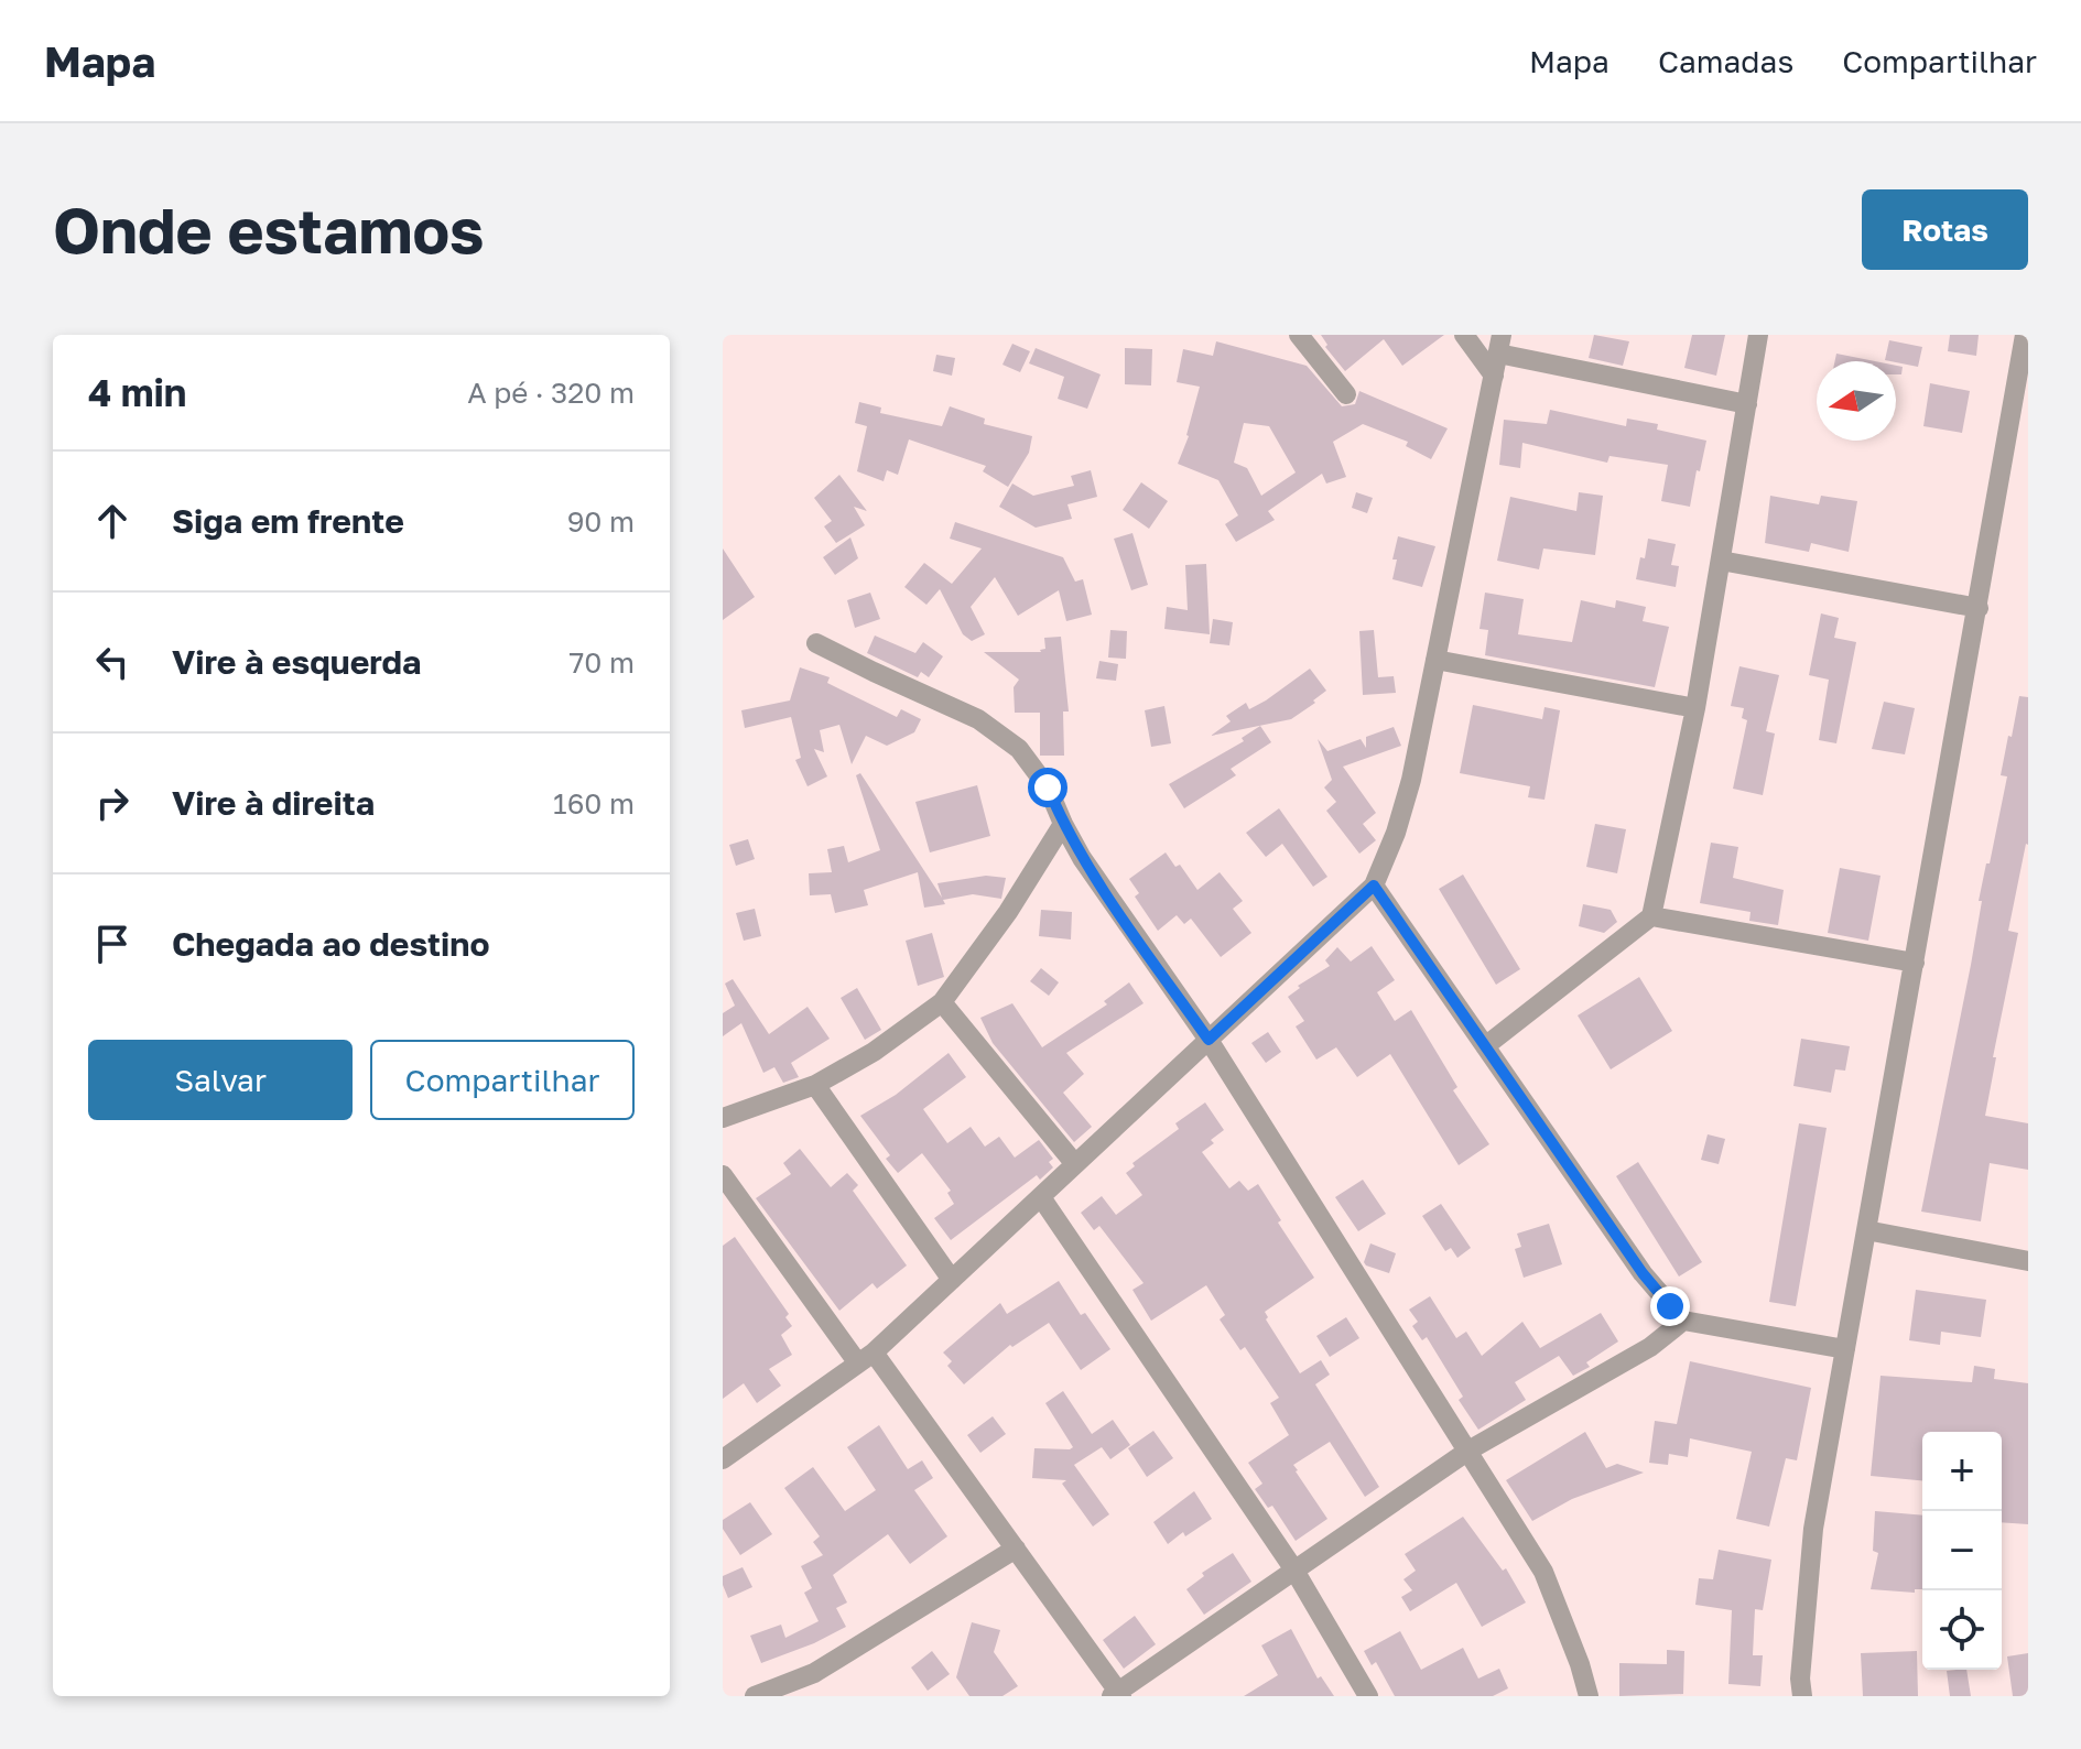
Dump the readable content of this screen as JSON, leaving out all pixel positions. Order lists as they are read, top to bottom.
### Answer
{
  "north": "left",
  "page": {
    "header": "Mapa",
    "nav": ["Mapa", "Camadas", "Compartilhar"],
    "buttons": [
      "Rotas",
      ["Salvar", "Compartilhar"]
    ],
    "title": "Onde estamos",
    "heading": ["4 min", "A pé · 320 m"],
    "list": [
      ["Siga em frente", "90 m"],
      ["Vire à esquerda", "70 m"],
      ["Vire à direita", "160 m"],
      "Chegada ao destino"
    ],
    "map_buttons": ["+", "−"]
  }
}
